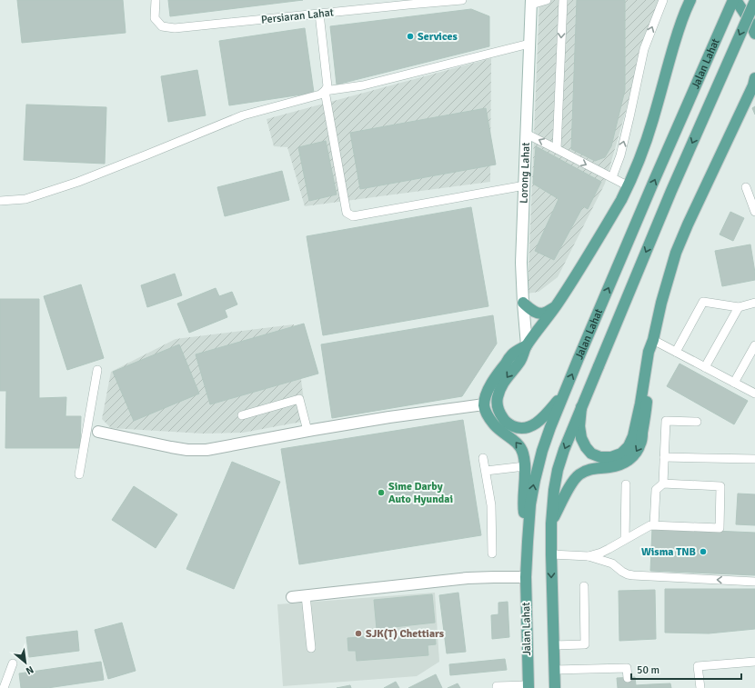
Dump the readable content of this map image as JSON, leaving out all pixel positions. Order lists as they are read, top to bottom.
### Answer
{
  "streets": {
    "main road": ["Jalan Lahat"],
    "street": ["Lorong Lahat"],
    "lane": ["Persiaran Lahat"]
  },
  "places": [
    "Services",
    "Sime Darby Auto Hyundai",
    "Wisma TNB",
    "SJK(T) Chettiars"
  ],
  "scale_bar": "50 m",
  "north": "bottom right"
}
